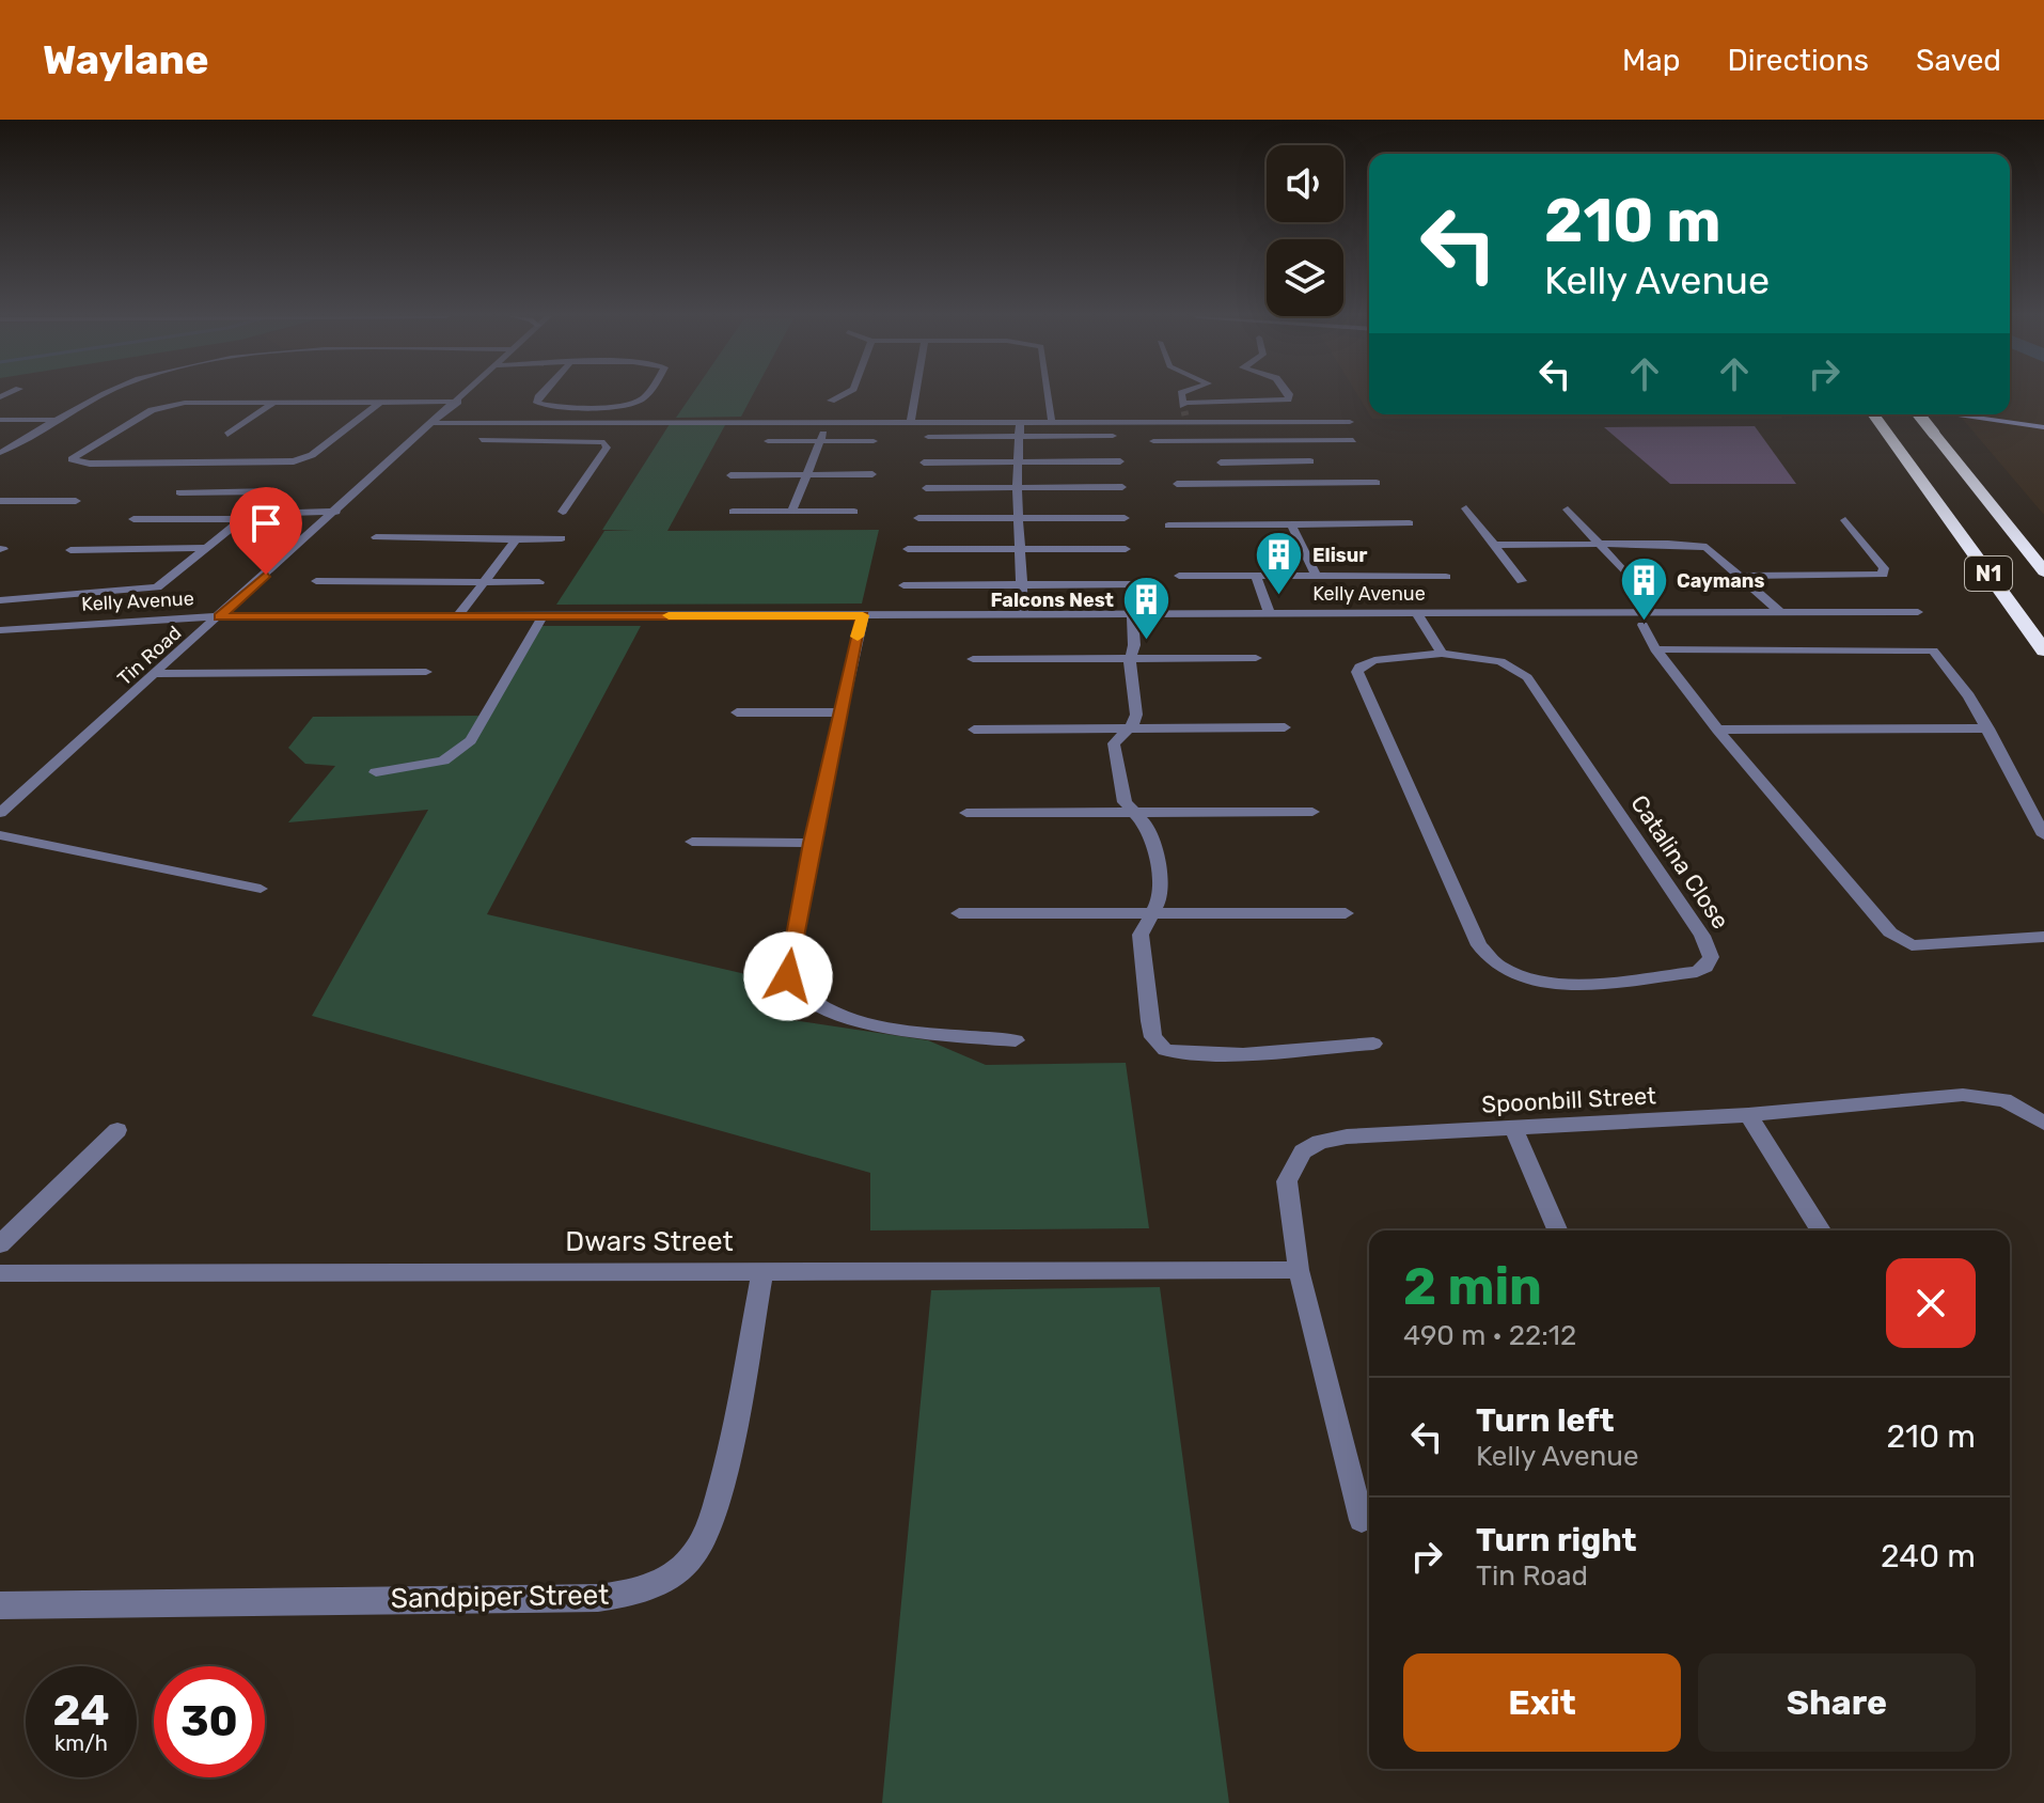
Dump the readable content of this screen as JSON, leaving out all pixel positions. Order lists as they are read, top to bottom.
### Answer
{
  "streets": {
    "highway": ["N1"],
    "street": [
      "Kelly Avenue",
      "Tin Road",
      "Catalina Close",
      "Spoonbill Street",
      "Dwars Street",
      "Sandpiper Street"
    ]
  },
  "crossings": [
    ["Kelly Avenue", "Tin Road"],
    ["Spoonbill Street", "Dwars Street"],
    ["Dwars Street", "Sandpiper Street"]
  ],
  "places": {
    "building": ["Elisur", "Caymans", "Falcons Nest"]
  },
  "page": {
    "header": "Waylane",
    "nav": ["Map", "Directions", "Saved"],
    "turn": ["210 m", "Kelly Avenue"],
    "heading": ["2 min", "490 m · 22:12"],
    "list": [
      {
        "name": "Turn left",
        "note": "Kelly Avenue",
        "value": "210 m"
      },
      {
        "name": "Turn right",
        "note": "Tin Road",
        "value": "240 m"
      }
    ],
    "buttons": ["Exit", "Share"],
    "speed": "24 km/h",
    "limit": "30"
  }
}
